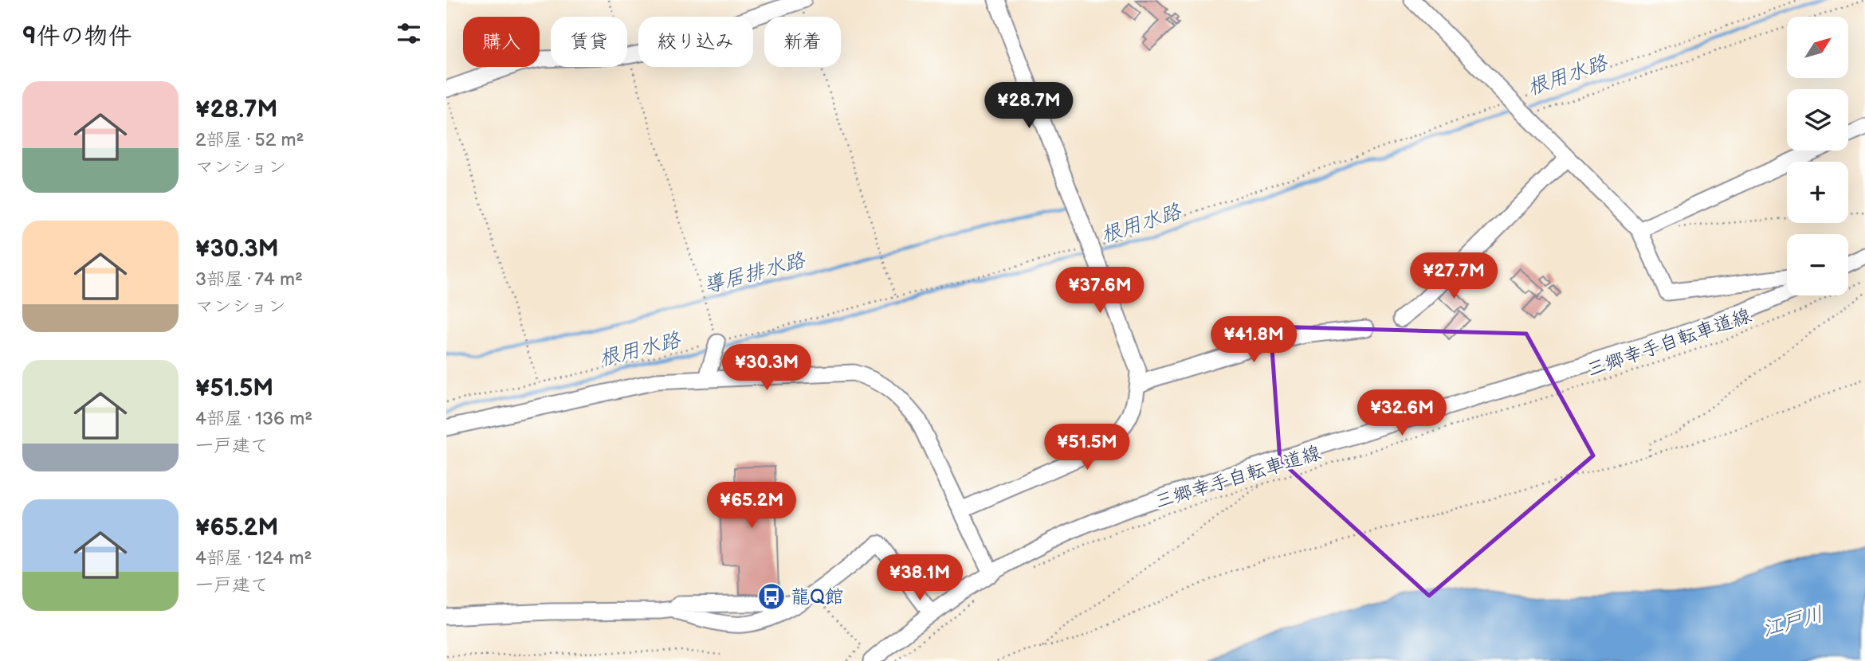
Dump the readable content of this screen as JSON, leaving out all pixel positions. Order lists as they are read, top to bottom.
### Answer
{
  "streets": {
    "path": ["三郷幸手自転車道線"]
  },
  "water": ["根用水路", "導居排水路", "江戸川"],
  "places": {
    "bus stop": ["龍Q館"]
  },
  "north": "top right",
  "page": {
    "heading": "9件の物件",
    "map_buttons": ["+", "−"],
    "chip": [
      "購入",
      "賃貸",
      "絞り込み",
      "新着"
    ],
    "list": [
      {
        "name": "¥28.7M",
        "note": "2部屋 · 52 m² · マンション"
      },
      {
        "name": "¥30.3M",
        "note": "3部屋 · 74 m² · マンション"
      },
      {
        "name": "¥51.5M",
        "note": "4部屋 · 136 m² · 一戸建て"
      },
      {
        "name": "¥65.2M",
        "note": "4部屋 · 124 m² · 一戸建て"
      }
    ],
    "price": [
      "¥28.7M",
      "¥27.7M",
      "¥37.6M",
      "¥41.8M",
      "¥30.3M",
      "¥32.6M",
      "¥51.5M",
      "¥65.2M",
      "¥38.1M"
    ]
  }
}
